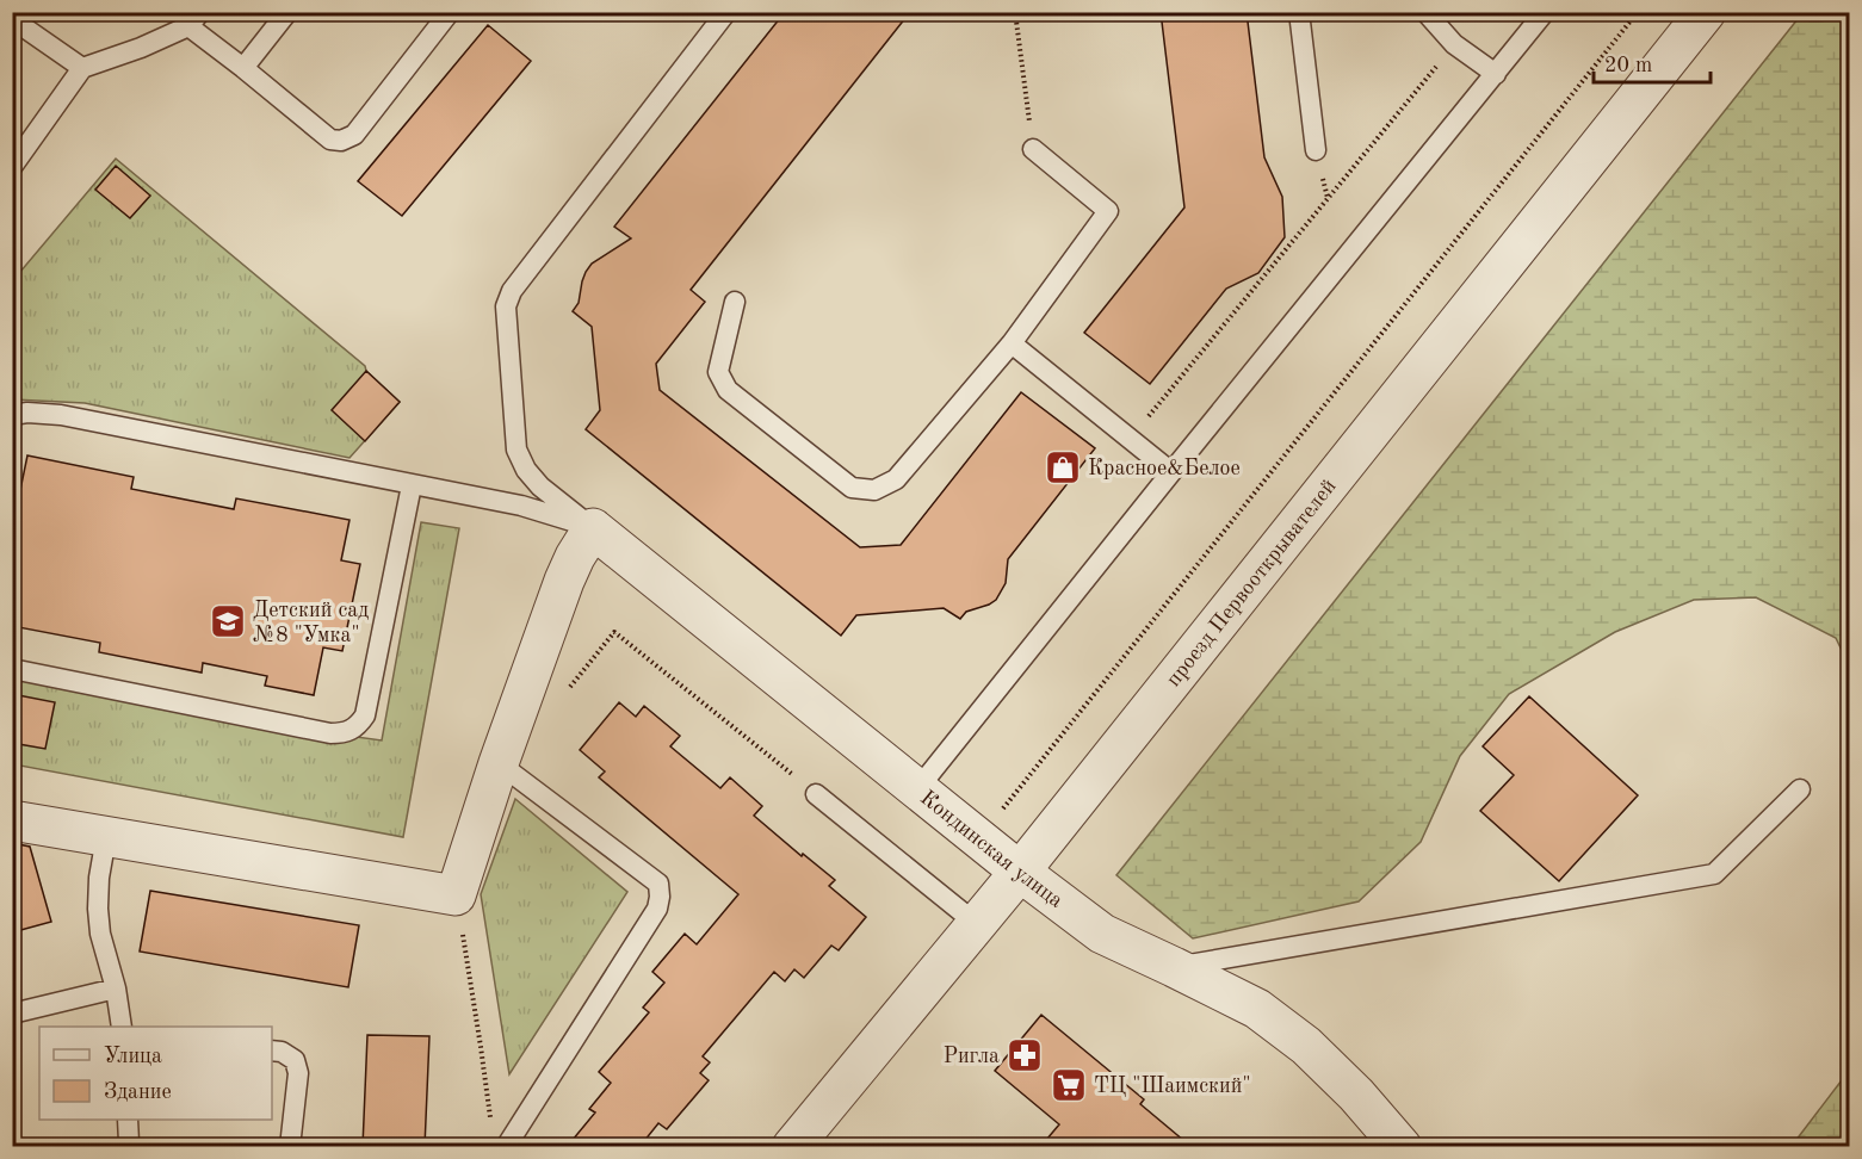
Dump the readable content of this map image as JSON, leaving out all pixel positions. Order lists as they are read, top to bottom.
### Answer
{
  "streets": {
    "street": ["проезд Первооткрывателей", "Кондинская улица"]
  },
  "crossings": [
    ["проезд Первооткрывателей", "Кондинская улица"]
  ],
  "places": {
    "shop": ["Красное&Белое"],
    "school or university": ["Детский сад №8 \"Умка\""],
    "pharmacy": ["Ригла"],
    "supermarket": ["ТЦ \"Шаимский\""]
  },
  "legend": ["Улица", "Здание"],
  "scale_bar": "20 m"
}
